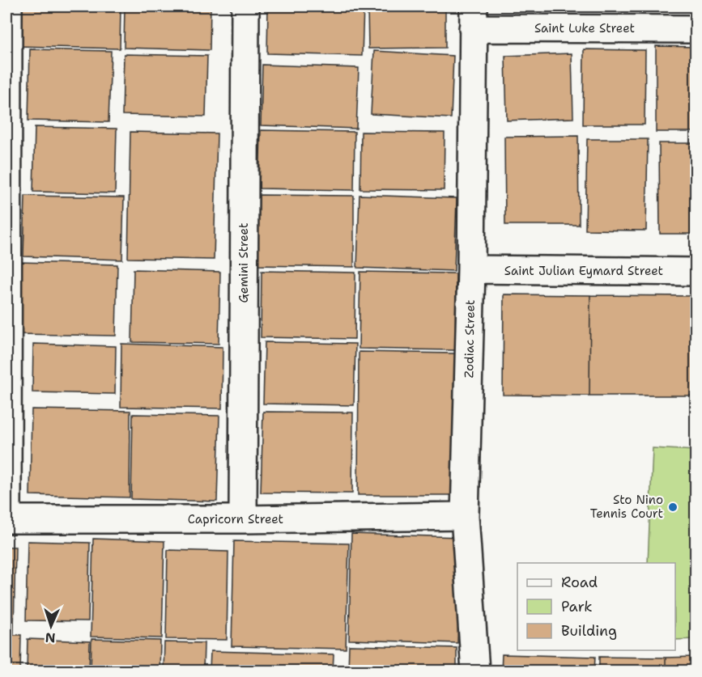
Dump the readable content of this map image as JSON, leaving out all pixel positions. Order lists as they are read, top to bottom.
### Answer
{
  "streets": {
    "street": [
      "Saint Luke Street",
      "Gemini Street",
      "Saint Julian Eymard Street",
      "Zodiac Street",
      "Capricorn Street"
    ]
  },
  "crossings": [
    ["Saint Luke Street", "Zodiac Street"],
    ["Gemini Street", "Capricorn Street"],
    ["Saint Julian Eymard Street", "Zodiac Street"],
    ["Zodiac Street", "Capricorn Street"]
  ],
  "places": ["Sto Nino Tennis Court"],
  "legend": ["Road", "Park", "Building"],
  "north": "bottom"
}
